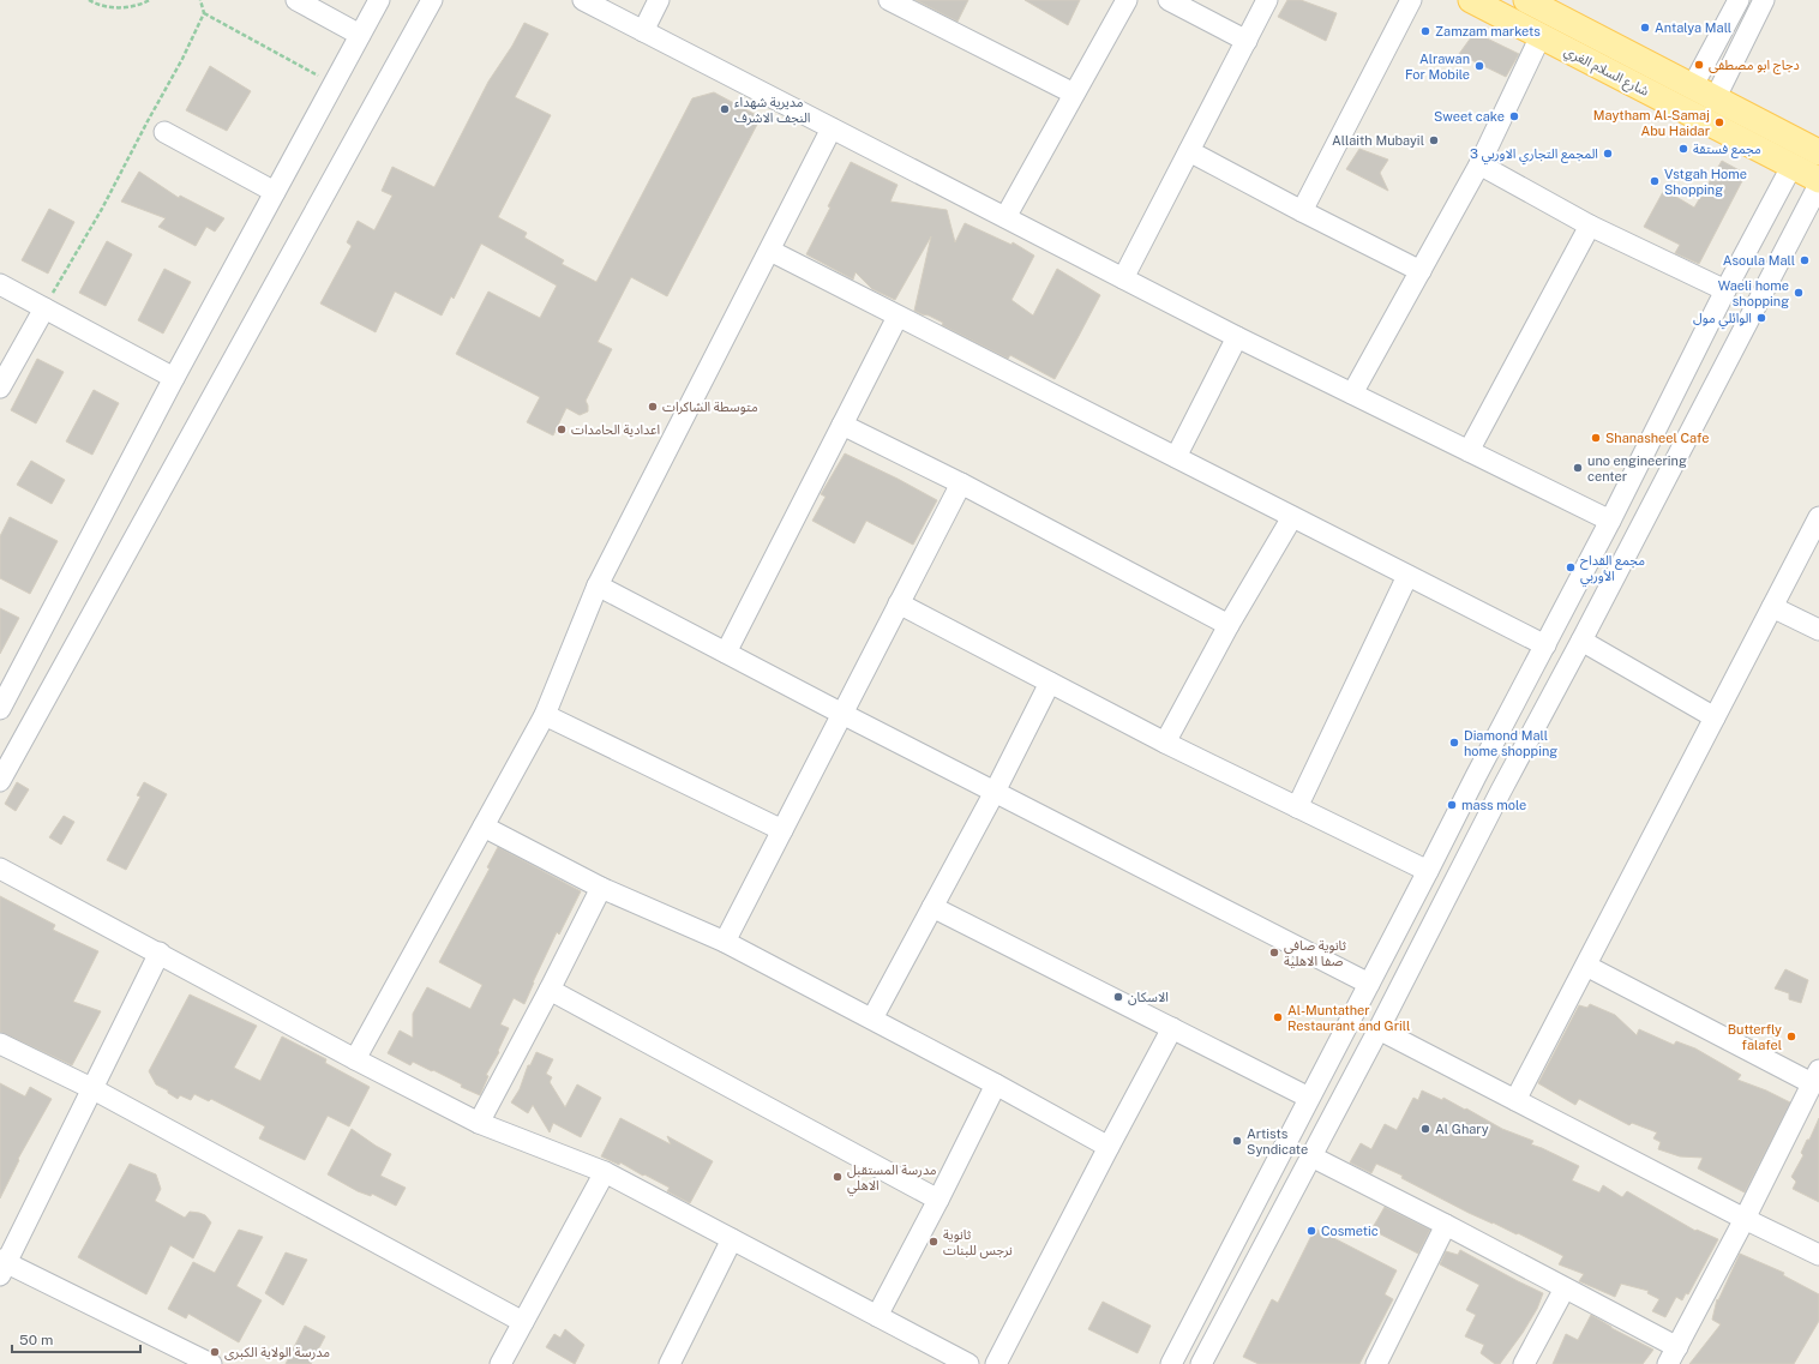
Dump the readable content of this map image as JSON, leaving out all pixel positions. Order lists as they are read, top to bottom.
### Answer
{
  "streets": {
    "main road": ["شارع السلام الغري"]
  },
  "places": [
    "Antalya Mall",
    "Zamzam markets",
    "دجاج ابو مصطفى",
    "Alrawan For Mobile",
    "مديرية شهداء النجف الاشرف",
    "Sweet cake",
    "Maytham Al-Samaj Abu Haidar",
    "Allaith Mubayil",
    "مجمع فستقة",
    "المجمع التجاري الاوربي 3",
    "Vstgah Home Shopping",
    "Asoula Mall",
    "Waeli home shopping",
    "الوائلي مول",
    "متوسطة الشاكرات",
    "اعدادية الحامدات",
    "Shanasheel Cafe",
    "uno engineering center",
    "مجمع القداح الأوربي",
    "Diamond Mall home shopping",
    "mass mole",
    "ثانوية صافي صفا الاهلية",
    "الاسكان",
    "Al-Muntather Restaurant and Grill",
    "Butterfly falafel",
    "Al Ghary",
    "Artists Syndicate",
    "مدرسة المستقبل الاهلي",
    "Cosmetic",
    "ثانوية نرجس للبنات",
    "مدرسة الولاية الكبرى"
  ],
  "scale_bar": "50 m"
}
